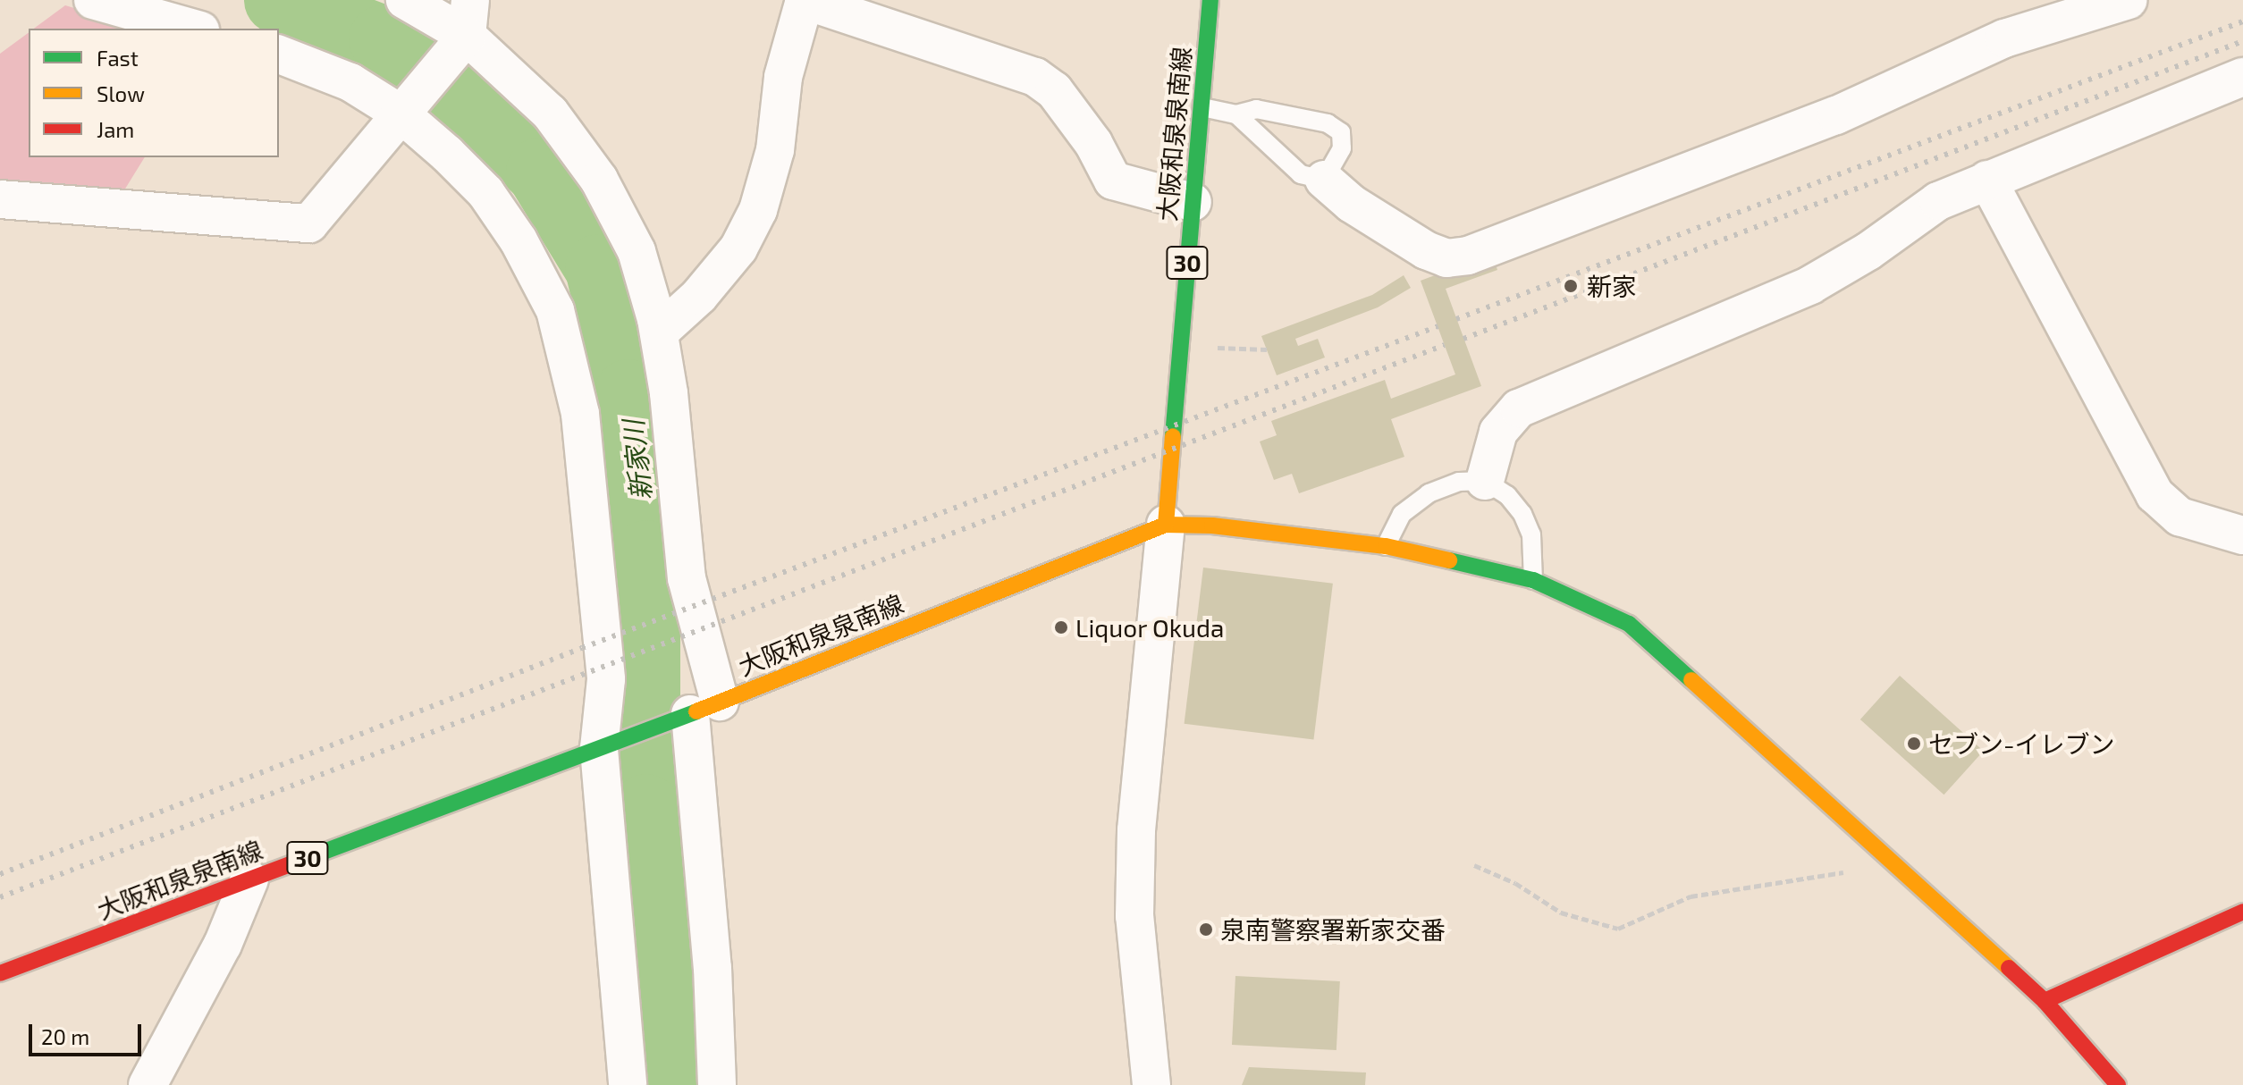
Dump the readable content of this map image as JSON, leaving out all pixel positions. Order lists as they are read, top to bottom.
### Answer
{
  "streets": {
    "main road": ["大阪和泉泉南線", "30"]
  },
  "water": ["新家川"],
  "places": [
    "新家",
    "Liquor Okuda",
    "セブン-イレブン",
    "泉南警察署新家交番"
  ],
  "legend": ["Fast", "Slow", "Jam"],
  "scale_bar": "20 m"
}
